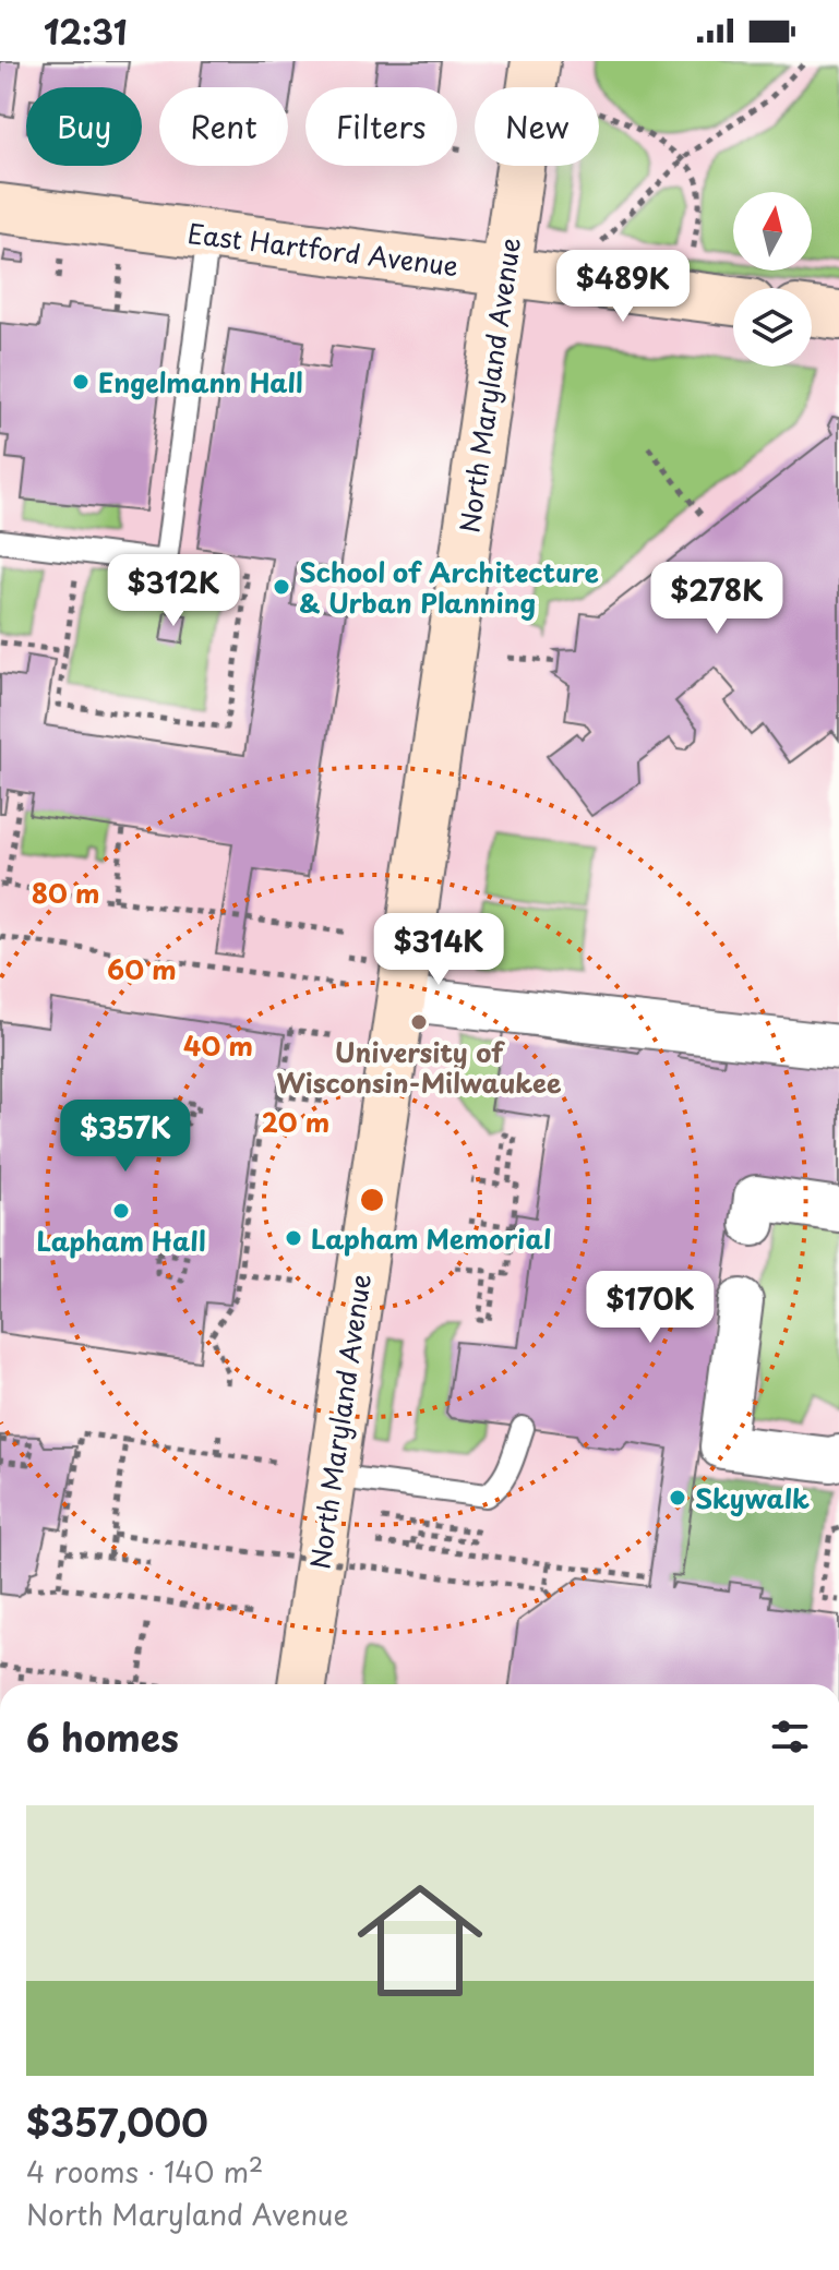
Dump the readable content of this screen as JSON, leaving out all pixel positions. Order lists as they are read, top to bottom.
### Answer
{
  "streets": {
    "street": ["East Hartford Avenue", "North Maryland Avenue"]
  },
  "crossings": [
    ["East Hartford Avenue", "North Maryland Avenue"]
  ],
  "places": [
    "Engelmann Hall",
    "School of Architecture & Urban Planning",
    "University of Wisconsin-Milwaukee",
    "Lapham Hall",
    "Lapham Memorial",
    "Skywalk"
  ],
  "north": "top",
  "page": {
    "status": "12:31",
    "chip": [
      "Buy",
      "Rent",
      "Filters",
      "New"
    ],
    "price": [
      "$489K",
      "$312K",
      "$278K",
      "$314K",
      "$357K",
      "$170K"
    ],
    "heading": "6 homes",
    "list": [
      {
        "name": "$357,000",
        "note": "4 rooms · 140 m² · North Maryland Avenue"
      }
    ]
  },
  "rings": [
    "80 m",
    "60 m",
    "40 m",
    "20 m"
  ]
}
